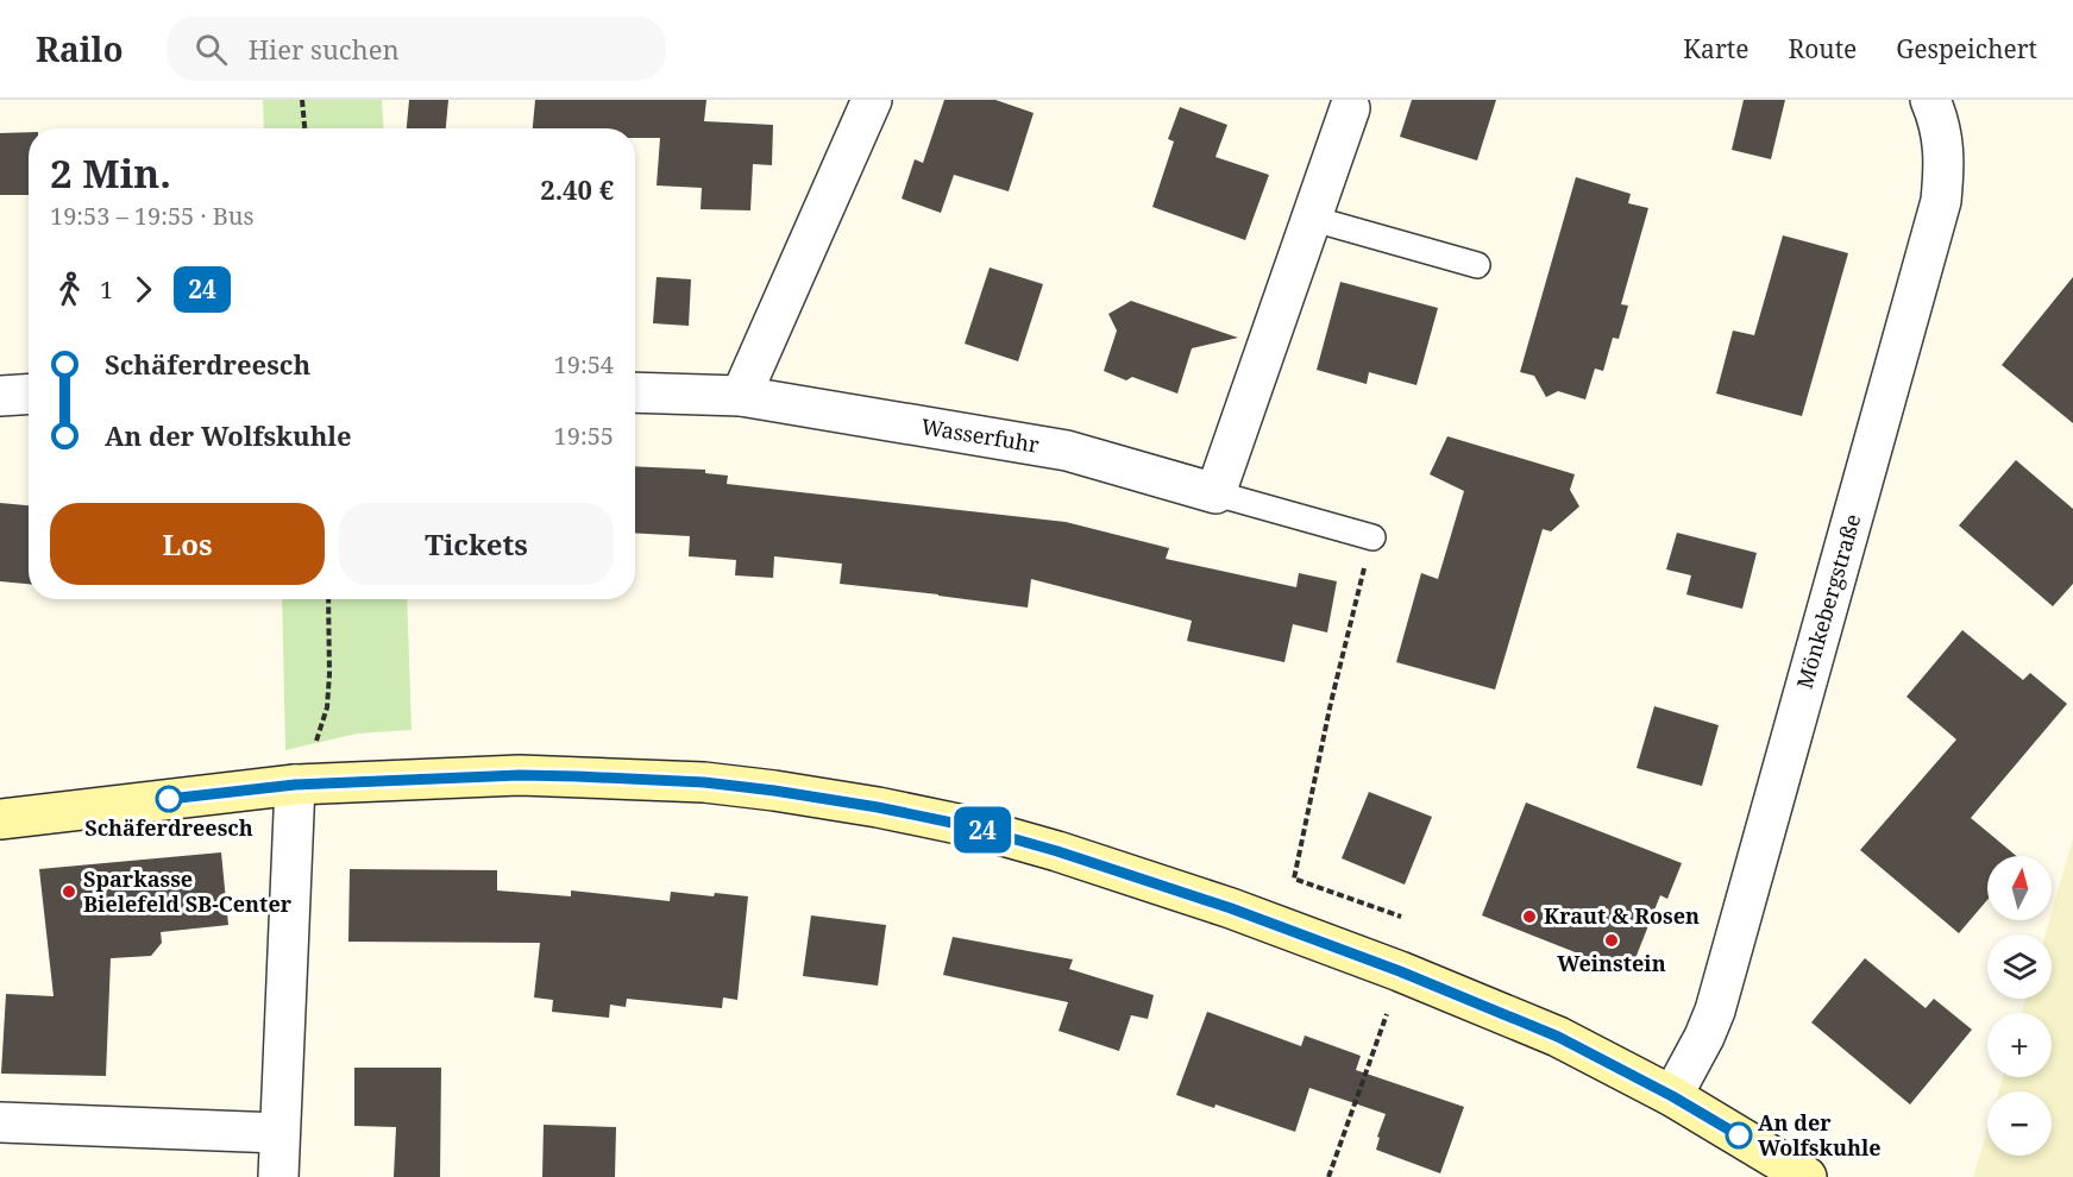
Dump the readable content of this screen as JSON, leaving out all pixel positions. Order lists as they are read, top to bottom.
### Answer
{
  "streets": {
    "street": ["Wasserfuhr", "Mönkebergstraße"]
  },
  "places": [
    "Schäferdreesch",
    "Sparkasse Bielefeld SB-Center",
    "Kraut & Rosen",
    "Weinstein",
    "An der Wolfskuhle"
  ],
  "lines": ["bus line 24"],
  "north": "top",
  "page": {
    "header": "Railo",
    "search": "Hier suchen",
    "nav": ["Karte", "Route", "Gespeichert"],
    "on_map": "24",
    "heading": ["2 Min.", "19:53 – 19:55 · Bus", "2.40 €"],
    "legs": ["1", "24"],
    "list": [
      {
        "name": "Schäferdreesch",
        "value": "19:54"
      },
      {
        "name": "An der Wolfskuhle",
        "value": "19:55"
      }
    ],
    "buttons": ["Los", "Tickets"],
    "map_buttons": ["+", "−"]
  }
}
